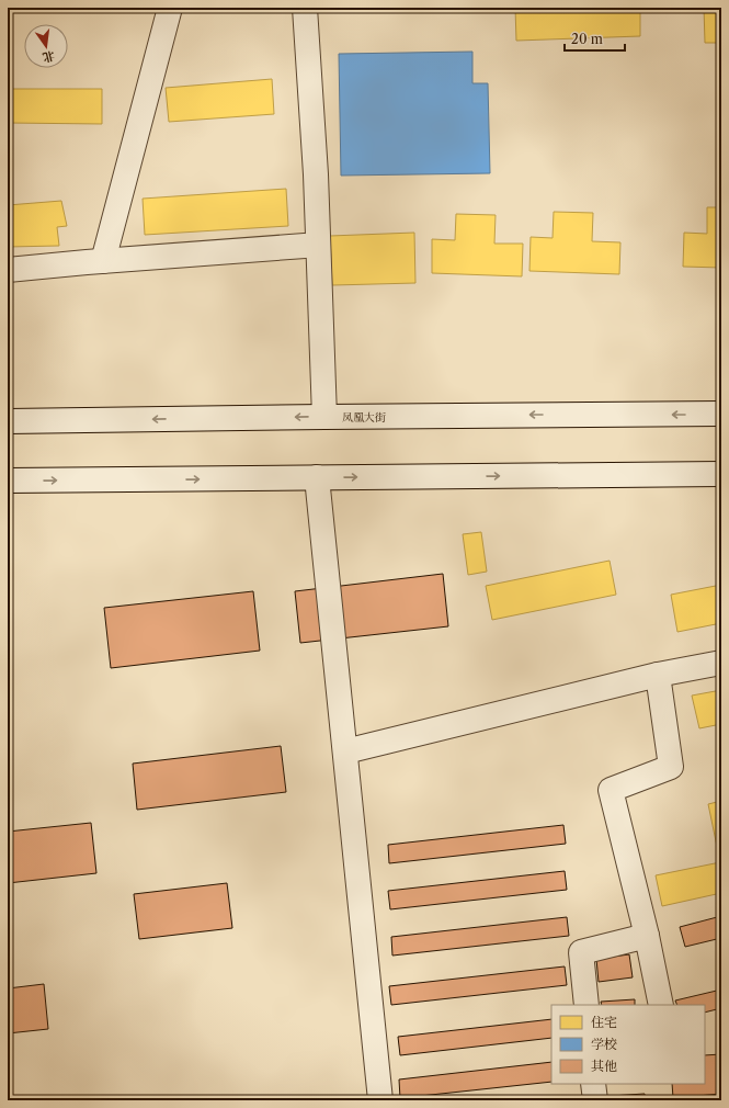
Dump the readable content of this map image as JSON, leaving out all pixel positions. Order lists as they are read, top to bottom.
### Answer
{
  "streets": {
    "street": ["凤凰大街"]
  },
  "legend": ["住宅", "学校", "其他"],
  "scale_bar": "20 m",
  "north": "bottom"
}
